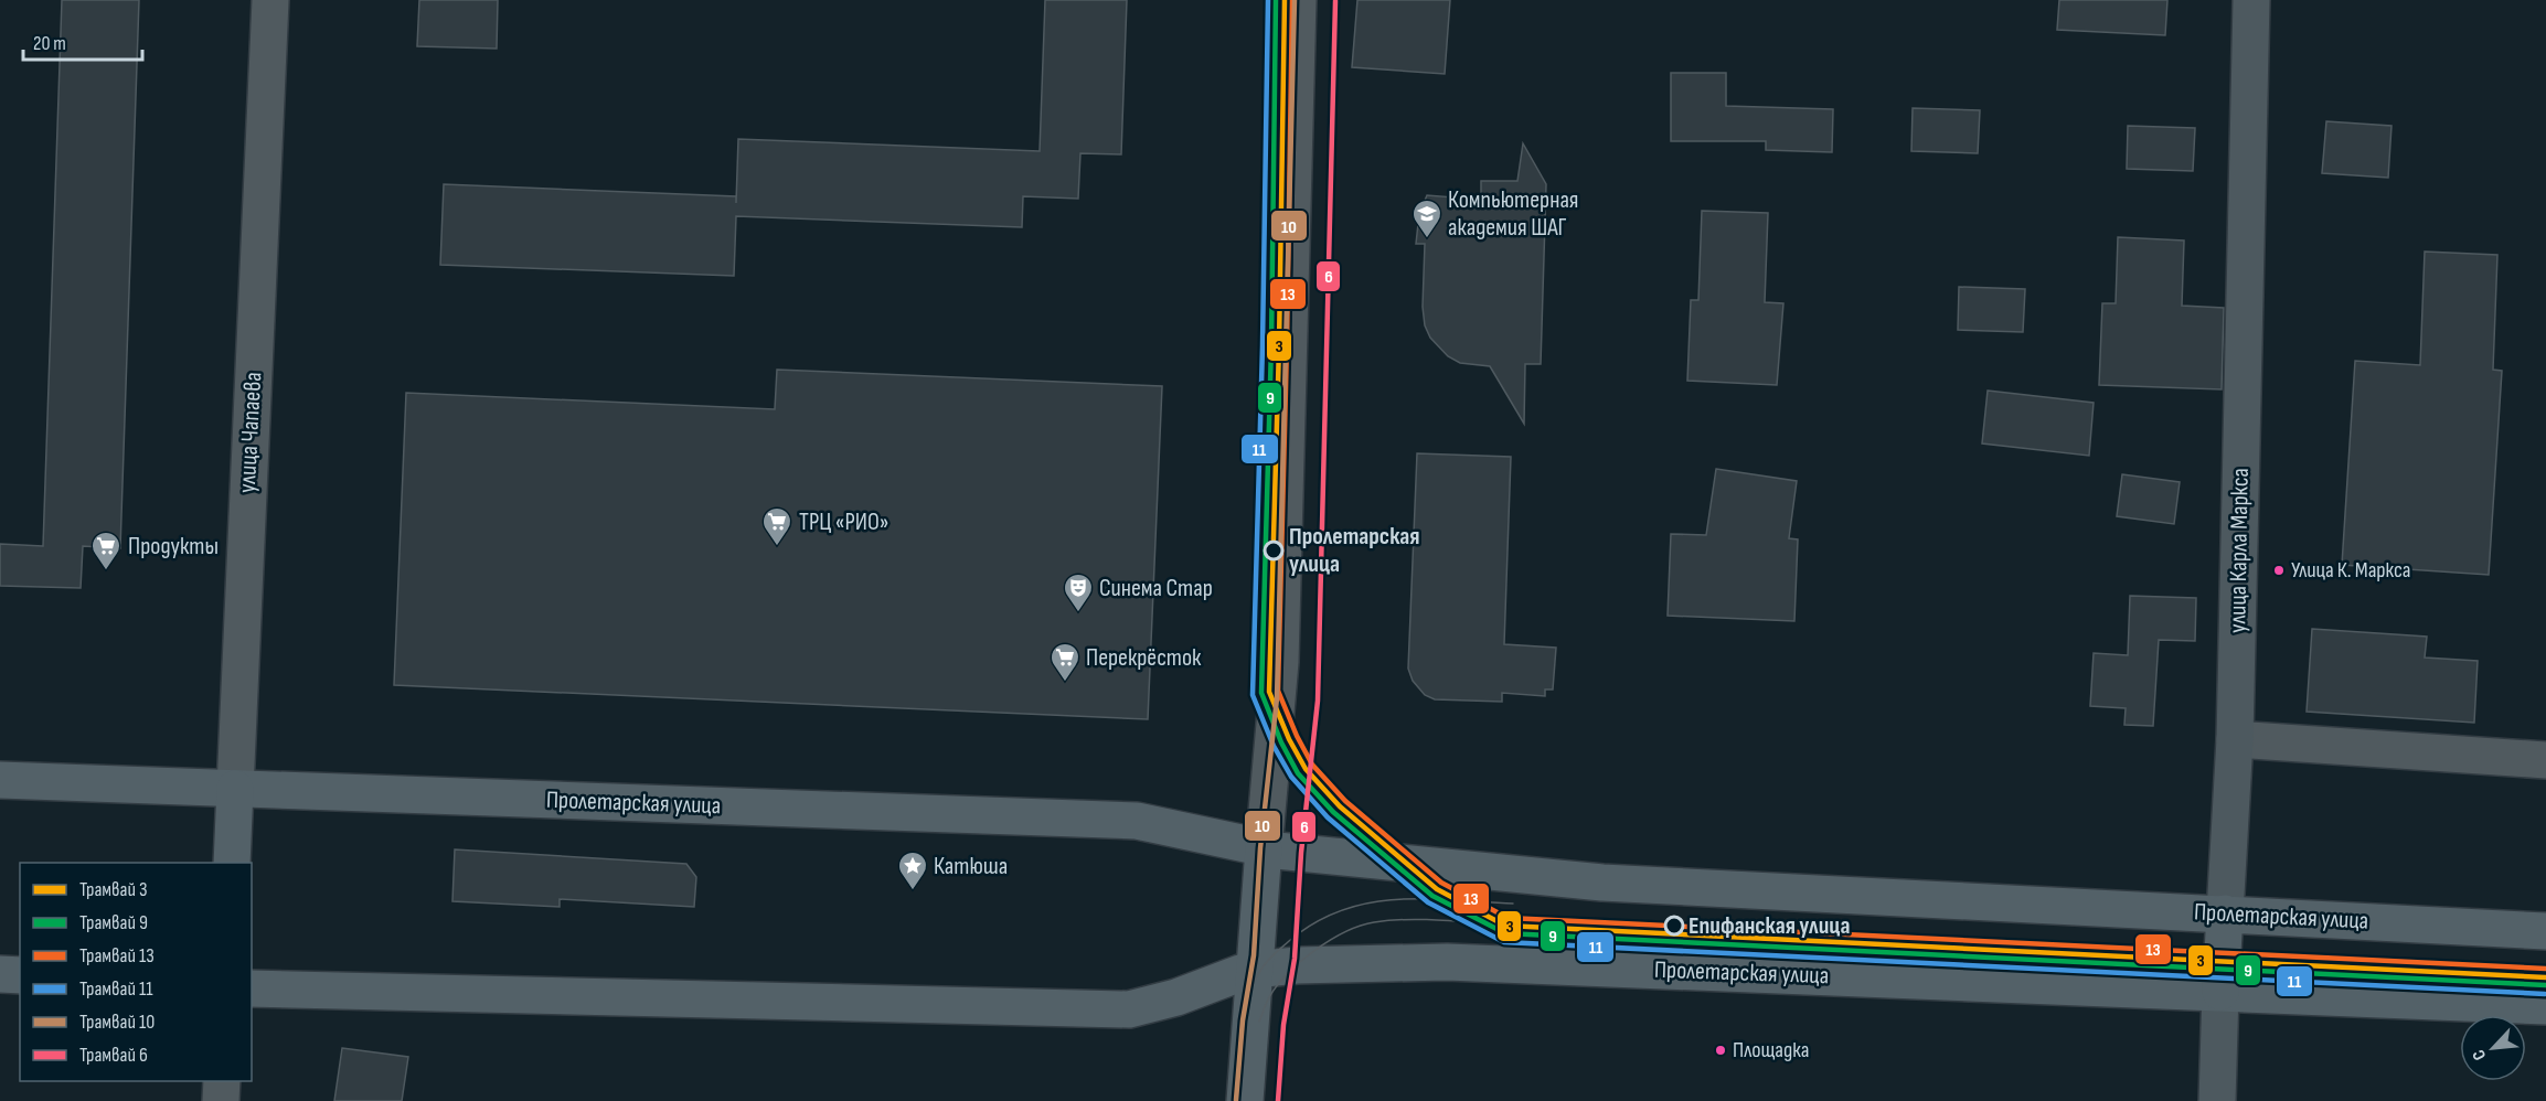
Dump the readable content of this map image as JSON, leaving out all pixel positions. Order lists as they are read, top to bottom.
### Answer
{
  "streets": {
    "main road": ["улица Чапаева", "улица Карла Маркса", "Пролетарская улица"]
  },
  "crossings": [
    ["улица Чапаева", "Пролетарская улица"],
    ["улица Карла Маркса", "Пролетарская улица"]
  ],
  "places": {
    "school or university": ["Компьютерная академия ШАГ"],
    "supermarket": ["ТРЦ «РИО»", "Продукты", "Перекрёсток"],
    "other": [
      "Пролетарская улица",
      "Улица К. Маркса",
      "Епифанская улица",
      "Площадка"
    ],
    "theatre": ["Синема Стар"],
    "place": ["Катюша"]
  },
  "lines": [
    "tram line 3",
    "tram line 9",
    "tram line 13",
    "tram line 11",
    "tram line 10",
    "tram line 6"
  ],
  "legend": [
    "Трамвай 3",
    "Трамвай 9",
    "Трамвай 13",
    "Трамвай 11",
    "Трамвай 10",
    "Трамвай 6"
  ],
  "scale_bar": "20 m",
  "north": "bottom left"
}
